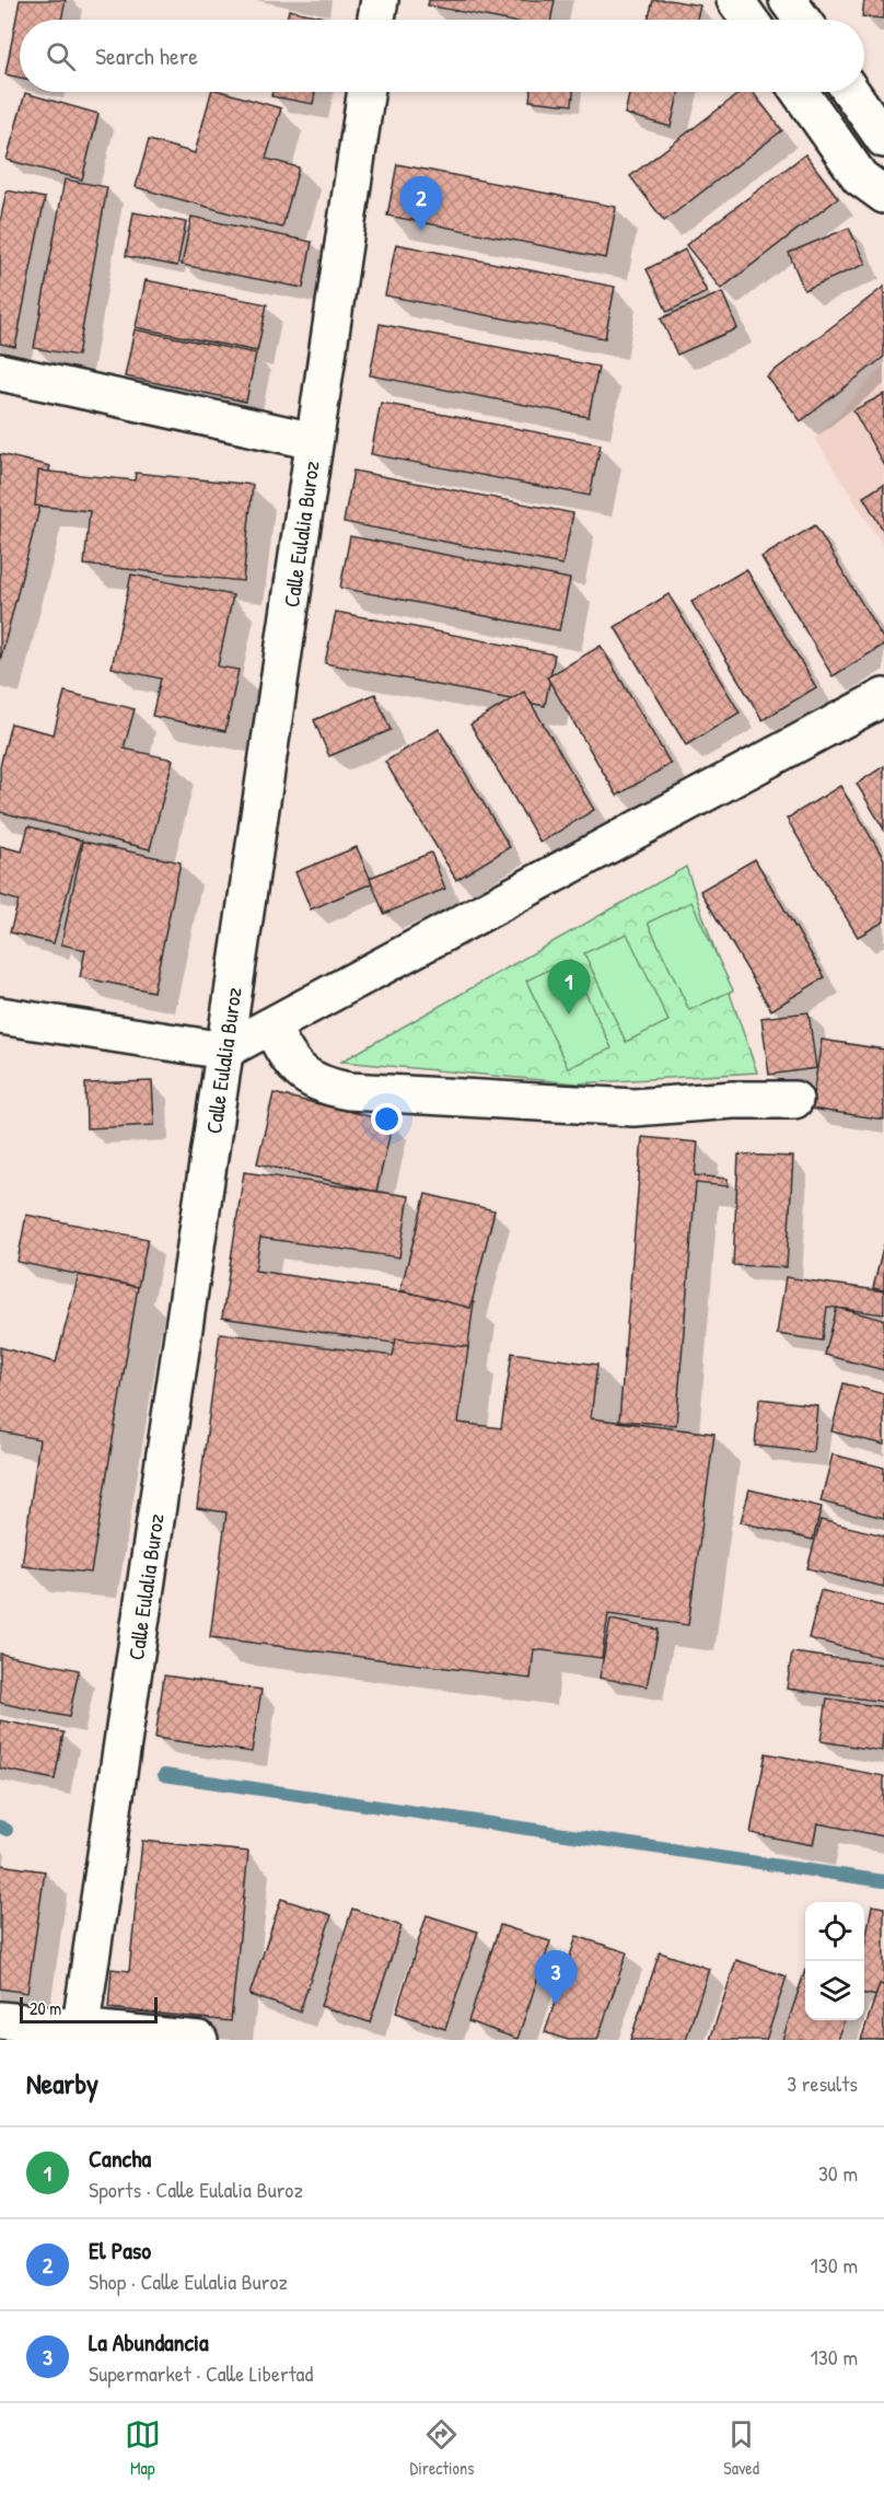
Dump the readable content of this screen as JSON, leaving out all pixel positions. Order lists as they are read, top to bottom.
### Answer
{
  "streets": {
    "street": ["Calle Eulalia Buroz"]
  },
  "scale_bar": "20 m",
  "page": {
    "search": "Search here",
    "pins": ["2", "1", "3"],
    "scale": "20 m",
    "heading": ["Nearby", "3 results"],
    "list": [
      {
        "mark": "1",
        "name": "Cancha",
        "note": "Sports · Calle Eulalia Buroz",
        "value": "30 m"
      },
      {
        "mark": "2",
        "name": "El Paso",
        "note": "Shop · Calle Eulalia Buroz",
        "value": "130 m"
      },
      {
        "mark": "3",
        "name": "La Abundancia",
        "note": "Supermarket · Calle Libertad",
        "value": "130 m"
      }
    ],
    "nav": ["Map", "Directions", "Saved"]
  }
}
